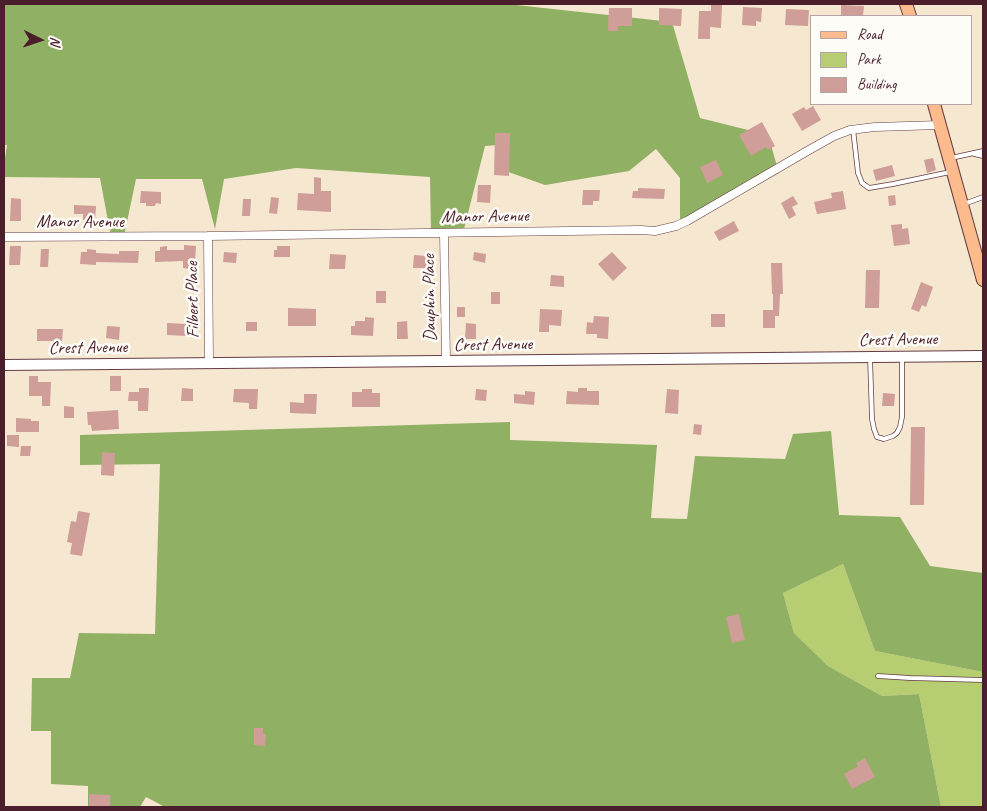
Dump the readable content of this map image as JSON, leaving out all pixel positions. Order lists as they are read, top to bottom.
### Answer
{
  "streets": {
    "street": [
      "Manor Avenue",
      "Dauphin Place",
      "Filbert Place",
      "Crest Avenue"
    ]
  },
  "crossings": [
    ["Manor Avenue", "Dauphin Place"],
    ["Manor Avenue", "Filbert Place"],
    ["Dauphin Place", "Crest Avenue"],
    ["Filbert Place", "Crest Avenue"]
  ],
  "legend": ["Road", "Park", "Building"],
  "north": "right"
}
